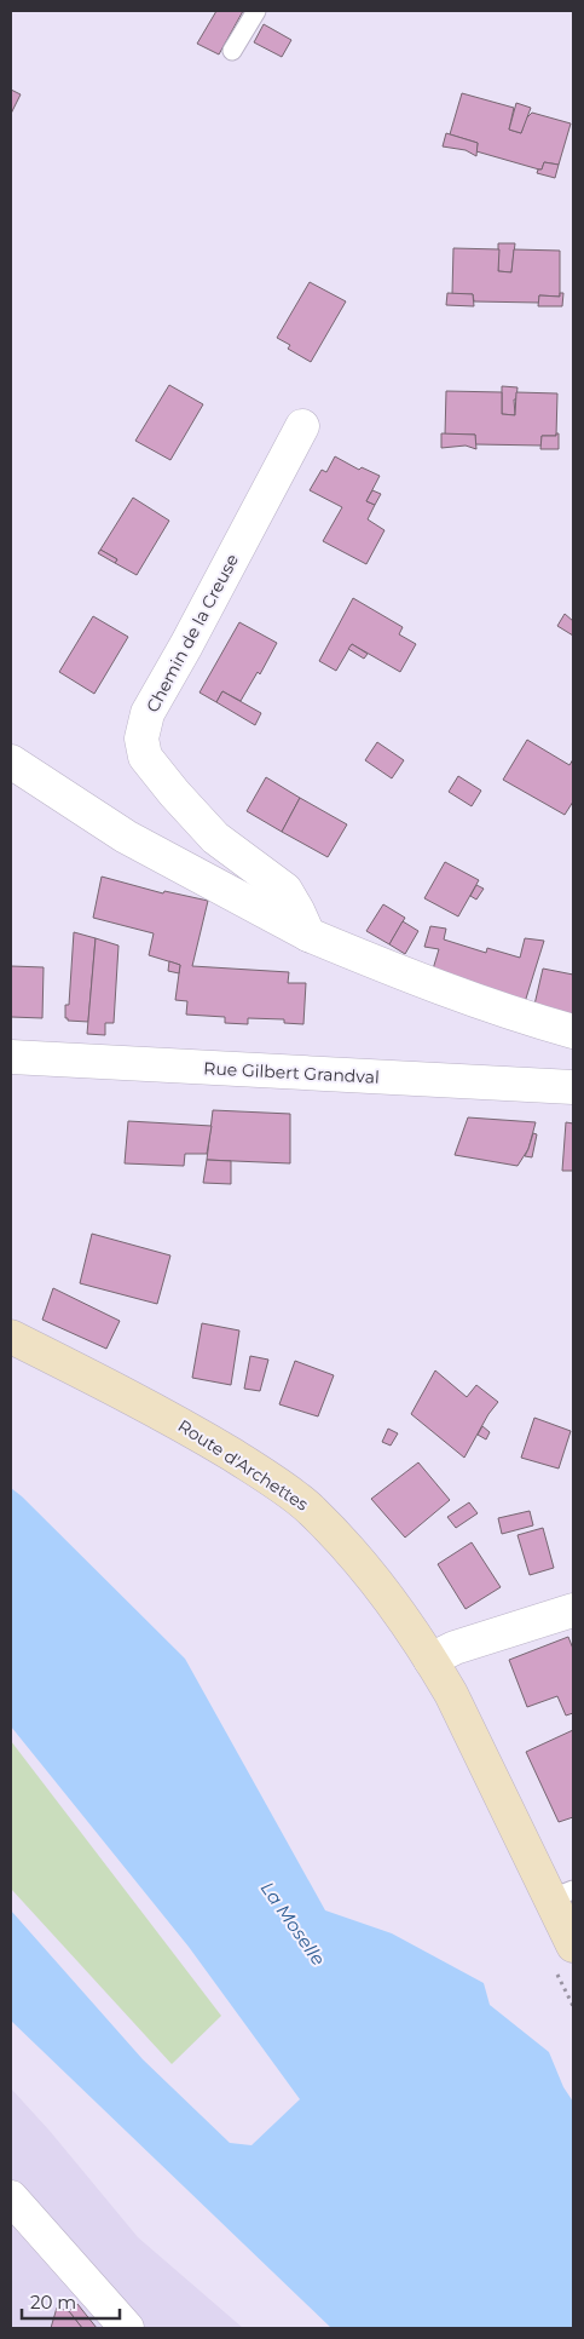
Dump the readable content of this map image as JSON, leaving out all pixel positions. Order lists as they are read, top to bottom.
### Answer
{
  "streets": {
    "street": ["Chemin de la Creuse", "Rue Gilbert Grandval", "Route d'Archettes"]
  },
  "water": ["La Moselle"],
  "scale_bar": "20 m"
}
